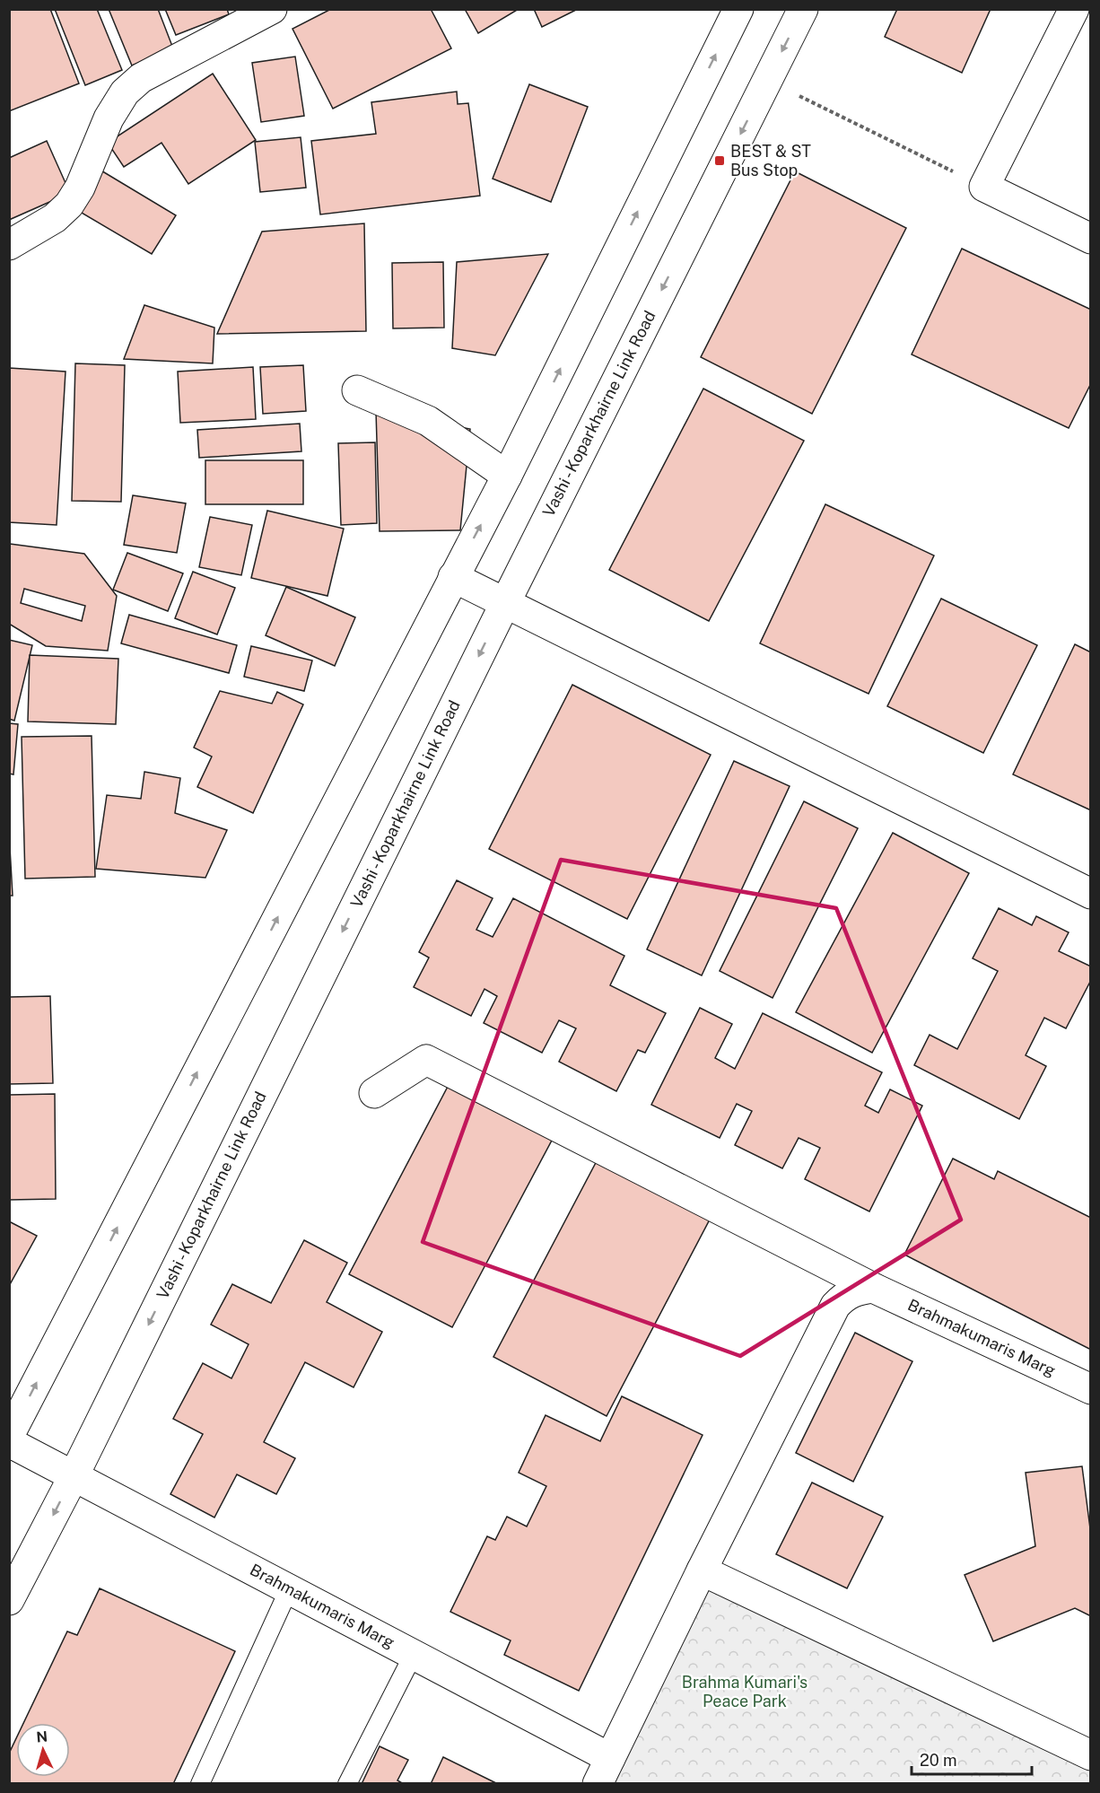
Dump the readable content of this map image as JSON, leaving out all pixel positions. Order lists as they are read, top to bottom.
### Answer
{
  "streets": {
    "street": ["Vashi - Koparkhairne Link Road", "Brahmakumaris Marg"]
  },
  "crossings": [
    ["Vashi - Koparkhairne Link Road", "Brahmakumaris Marg"]
  ],
  "parks": ["Brahma Kumari's Peace Park"],
  "places": {
    "transit": ["BEST & ST Bus Stop"]
  },
  "scale_bar": "20 m",
  "north": "top"
}
